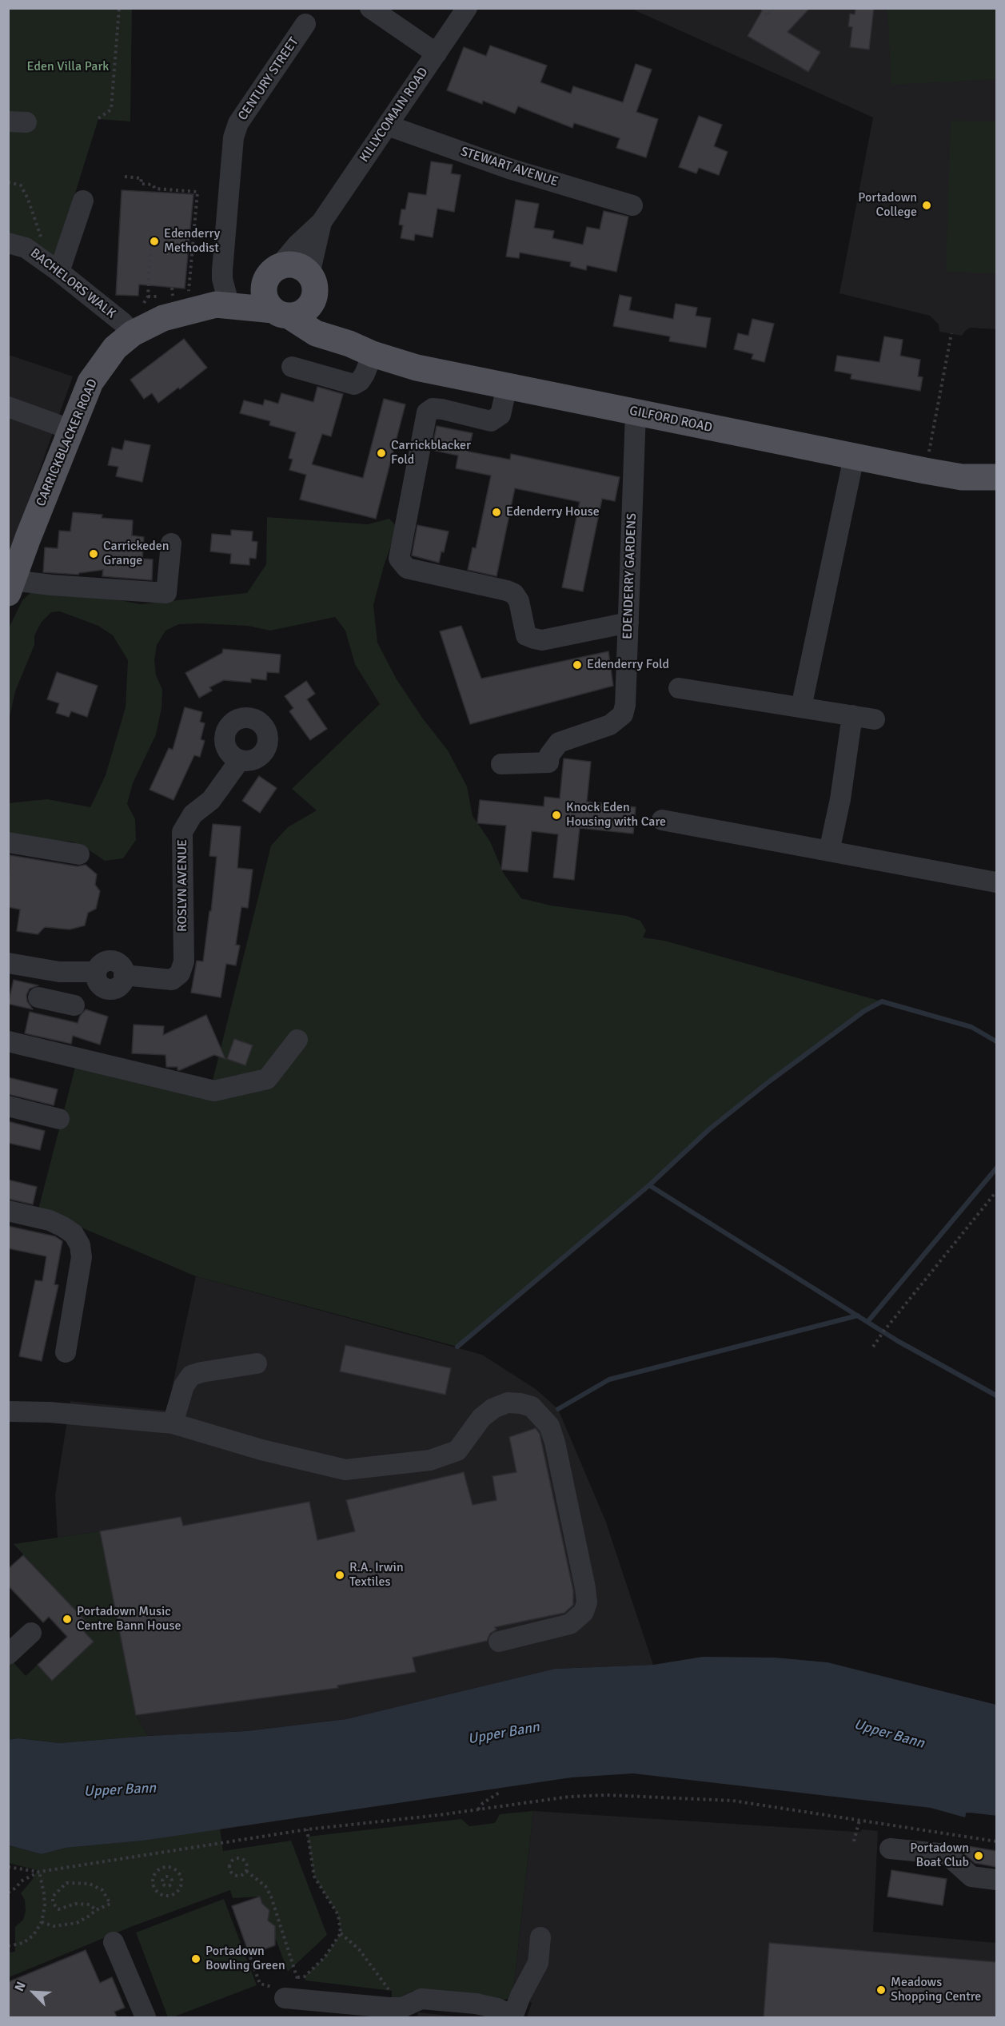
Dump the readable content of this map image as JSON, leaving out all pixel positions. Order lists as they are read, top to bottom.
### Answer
{
  "streets": {
    "main road": ["GILFORD ROAD", "CARRICKBLACKER ROAD"],
    "street": [
      "CENTURY STREET",
      "KILLYCOMAIN ROAD",
      "STEWART AVENUE",
      "BACHELORS WALK",
      "EDENDERRY GARDENS",
      "ROSLYN AVENUE"
    ]
  },
  "crossings": [
    ["CENTURY STREET", "CARRICKBLACKER ROAD"],
    ["KILLYCOMAIN ROAD", "STEWART AVENUE"],
    ["KILLYCOMAIN ROAD", "GILFORD ROAD"],
    ["KILLYCOMAIN ROAD", "CARRICKBLACKER ROAD"],
    ["BACHELORS WALK", "CARRICKBLACKER ROAD"],
    ["GILFORD ROAD", "CARRICKBLACKER ROAD"],
    ["GILFORD ROAD", "EDENDERRY GARDENS"]
  ],
  "water": ["Upper Bann"],
  "parks": ["Eden Villa Park"],
  "places": [
    "Portadown College",
    "Edenderry Methodist",
    "Carrickblacker Fold",
    "Edenderry House",
    "Carrickeden Grange",
    "Edenderry Fold",
    "Knock Eden Housing with Care",
    "R.A. Irwin Textiles",
    "Portadown Music Centre Bann House",
    "Portadown Boat Club",
    "Portadown Bowling Green",
    "Meadows Shopping Centre"
  ],
  "north": "top left"
}
